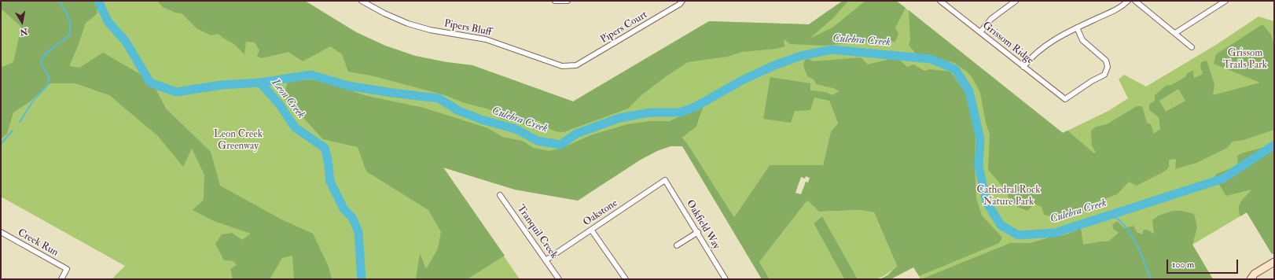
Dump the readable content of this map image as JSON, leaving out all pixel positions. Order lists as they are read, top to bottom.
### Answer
{
  "streets": {
    "street": [
      "Pipers Court",
      "Pipers Bluff",
      "Grissom Ridge",
      "Oakstone",
      "Oakfield Way",
      "Tranquil Creek",
      "Creek Run"
    ]
  },
  "crossings": [
    ["Pipers Court", "Pipers Bluff"],
    ["Oakstone", "Oakfield Way"],
    ["Oakstone", "Tranquil Creek"]
  ],
  "water": ["Culebra Creek", "Leon Creek"],
  "parks": ["Grissom Trails Park", "Leon Creek Greenway", "Cathedral Rock Nature Park"],
  "scale_bar": "100 m",
  "north": "bottom"
}
